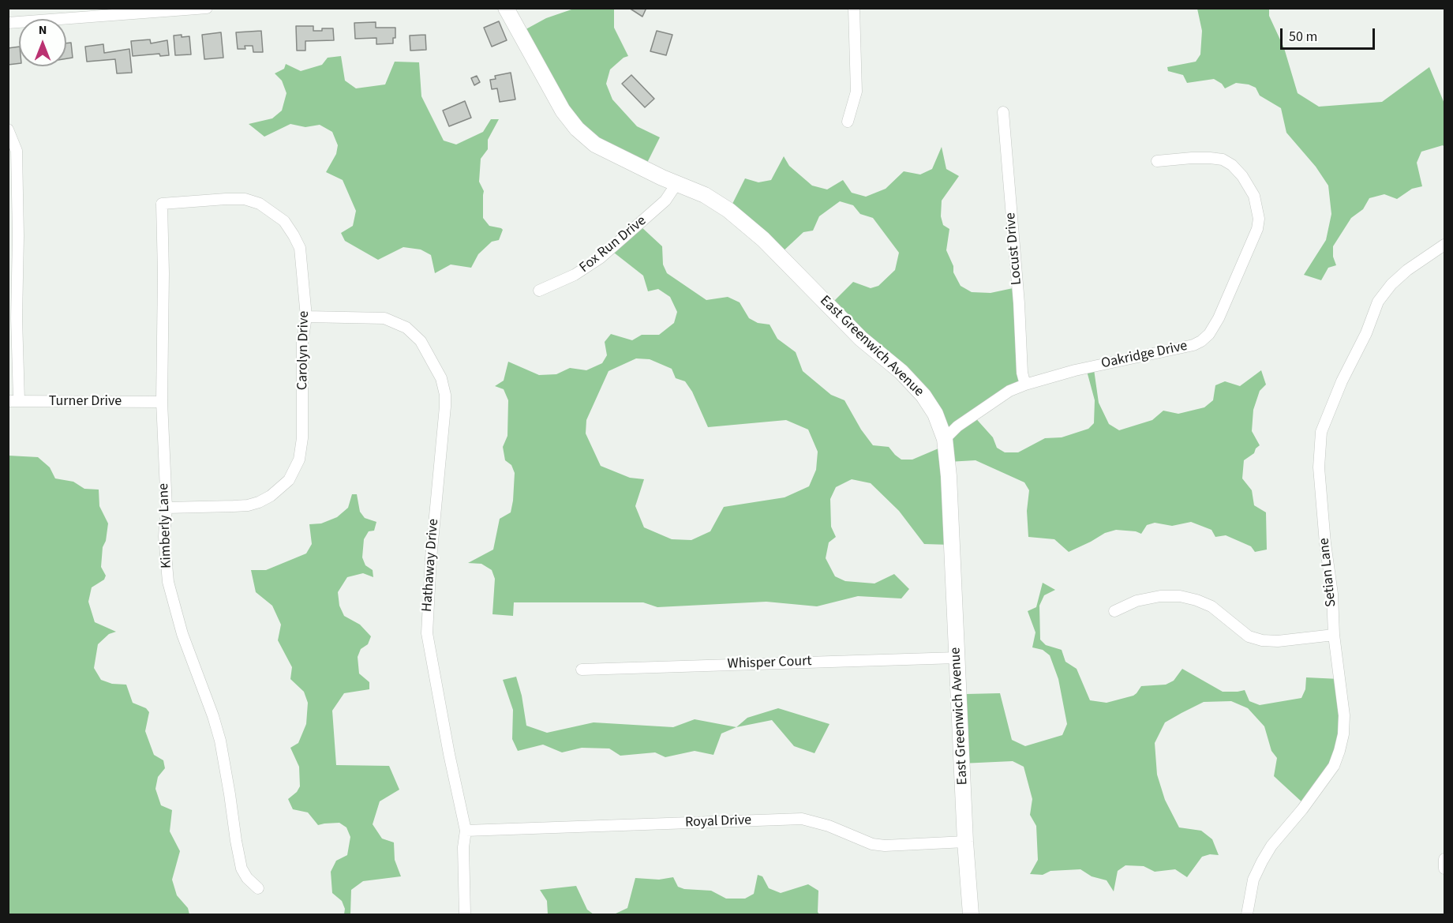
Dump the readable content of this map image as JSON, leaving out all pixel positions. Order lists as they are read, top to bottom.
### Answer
{
  "streets": {
    "street": [
      "Fox Run Drive",
      "Locust Drive",
      "East Greenwich Avenue",
      "Carolyn Drive",
      "Oakridge Drive",
      "Turner Drive",
      "Kimberly Lane",
      "Hathaway Drive",
      "Setian Lane",
      "Whisper Court",
      "Royal Drive"
    ]
  },
  "crossings": [
    ["Fox Run Drive", "East Greenwich Avenue"],
    ["Locust Drive", "Oakridge Drive"],
    ["East Greenwich Avenue", "Oakridge Drive"],
    ["East Greenwich Avenue", "Whisper Court"],
    ["East Greenwich Avenue", "Royal Drive"],
    ["Carolyn Drive", "Kimberly Lane"],
    ["Carolyn Drive", "Hathaway Drive"],
    ["Turner Drive", "Kimberly Lane"],
    ["Hathaway Drive", "Royal Drive"]
  ],
  "scale_bar": "50 m",
  "north": "top"
}
